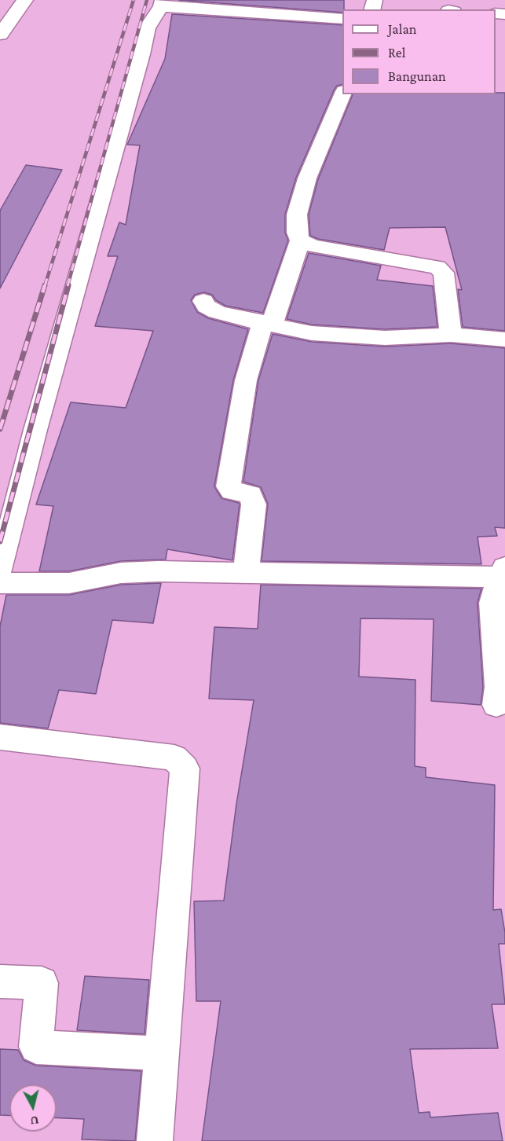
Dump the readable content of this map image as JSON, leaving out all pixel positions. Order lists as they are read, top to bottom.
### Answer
{
  "legend": ["Jalan", "Rel", "Bangunan"],
  "north": "bottom"
}
